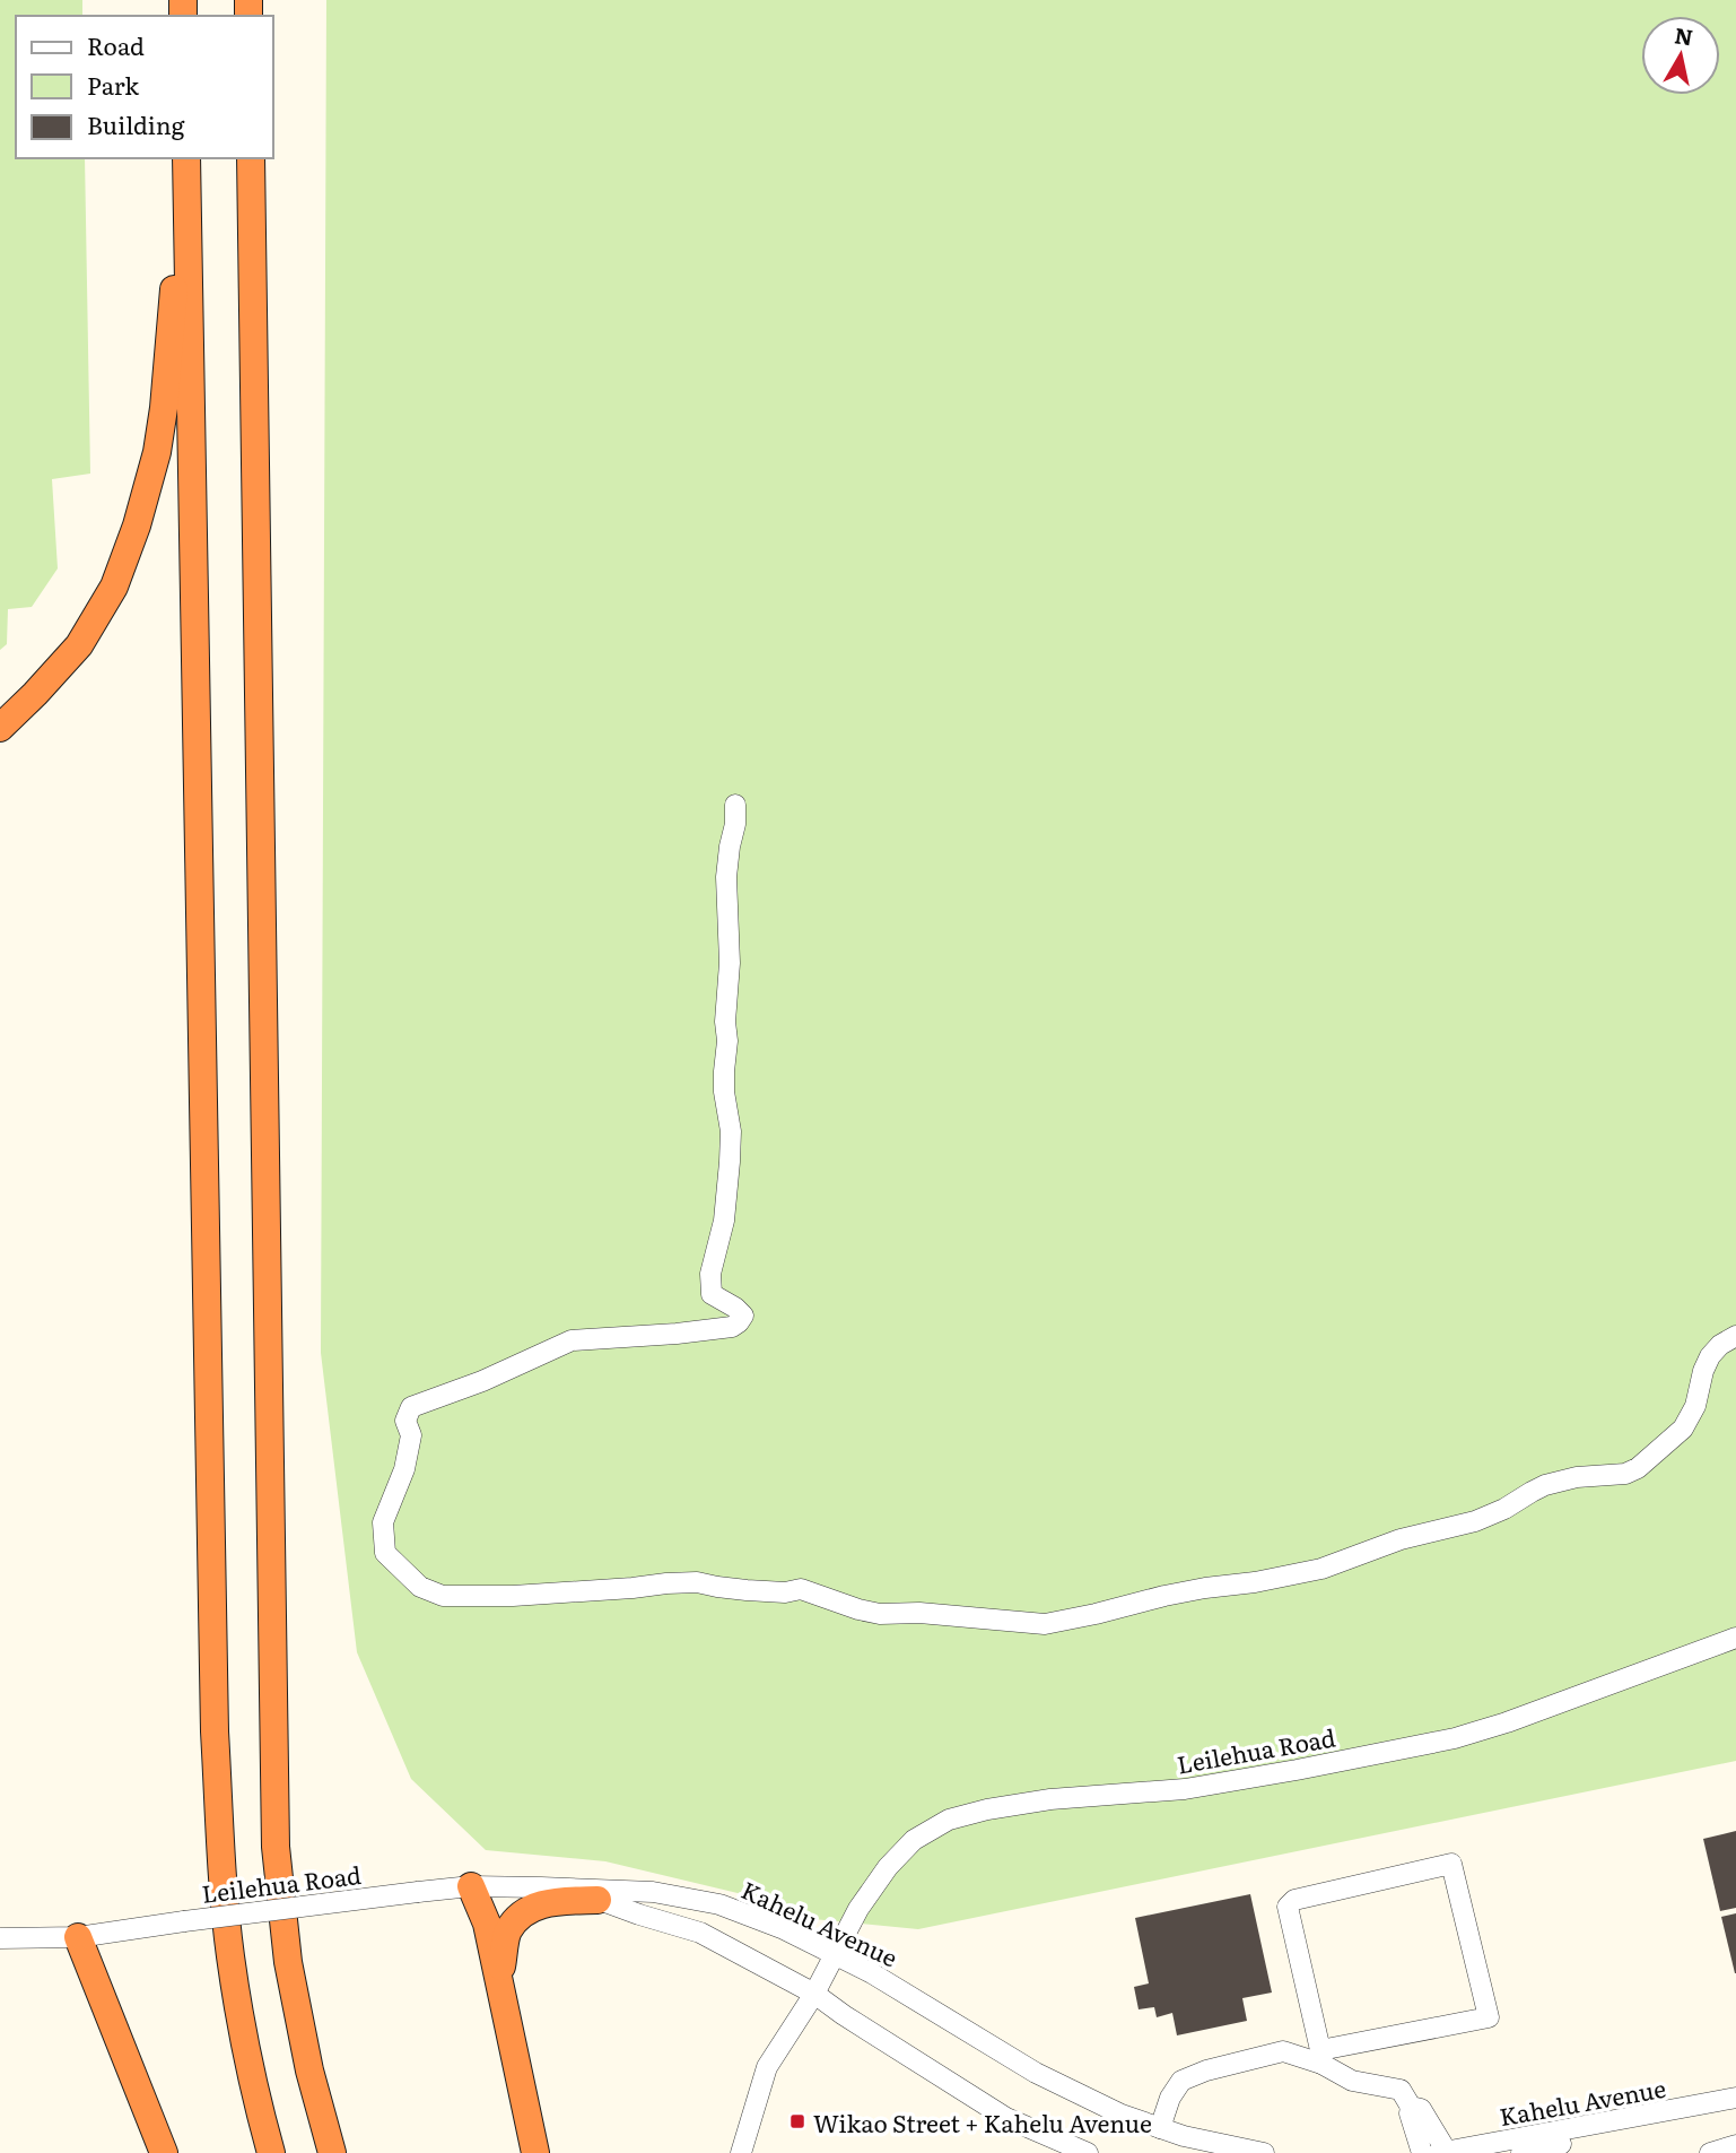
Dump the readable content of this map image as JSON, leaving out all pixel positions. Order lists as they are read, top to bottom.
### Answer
{
  "streets": {
    "street": ["Leilehua Road", "Kahelu Avenue"]
  },
  "crossings": [
    ["Leilehua Road", "Kahelu Avenue"]
  ],
  "places": {
    "transit": ["Wikao Street + Kahelu Avenue"]
  },
  "legend": ["Road", "Park", "Building"],
  "north": "top"
}
